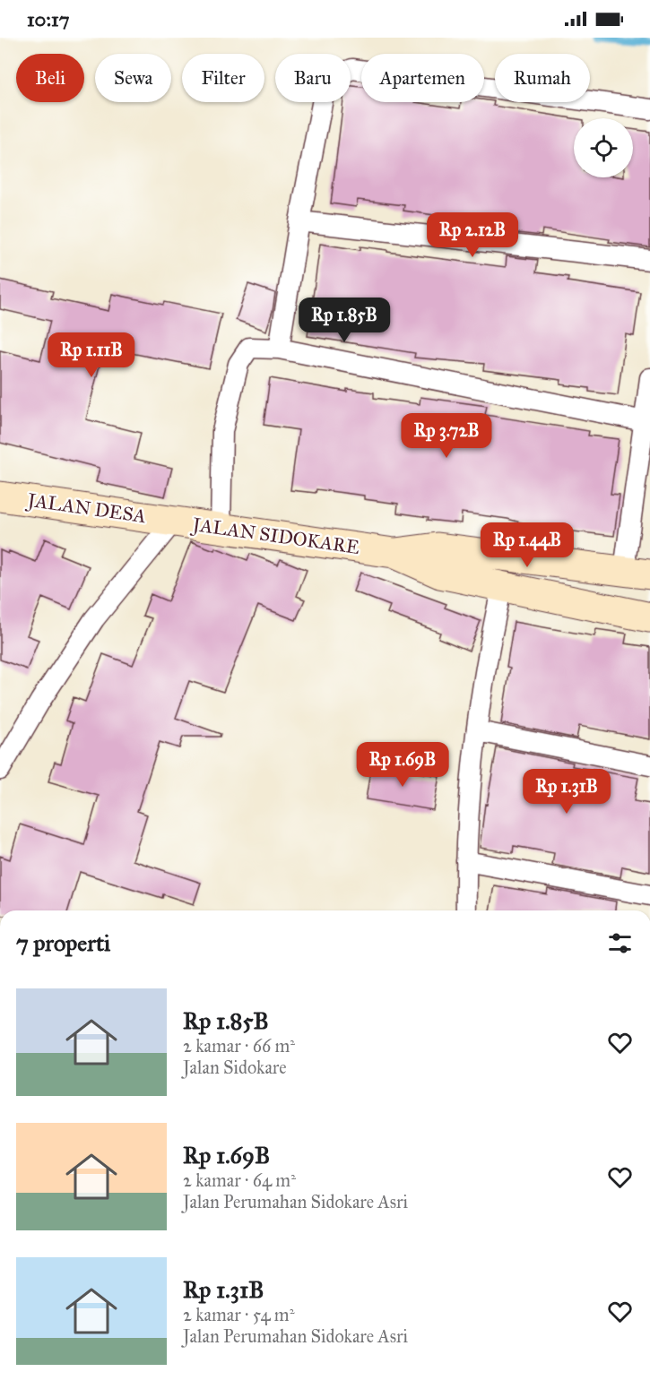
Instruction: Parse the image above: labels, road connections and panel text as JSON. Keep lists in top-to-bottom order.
{
  "streets": {
    "street": ["JALAN DESA", "JALAN SIDOKARE"]
  },
  "crossings": [
    ["JALAN DESA", "JALAN SIDOKARE"]
  ],
  "page": {
    "status": "10:17",
    "chip": [
      "Beli",
      "Sewa",
      "Filter",
      "Baru",
      "Apartemen",
      "Rumah"
    ],
    "price": [
      "Rp 2.12B",
      "Rp 1.85B",
      "Rp 1.11B",
      "Rp 3.72B",
      "Rp 1.44B",
      "Rp 1.69B",
      "Rp 1.31B"
    ],
    "heading": "7 properti",
    "list": [
      {
        "name": "Rp 1.85B",
        "note": "2 kamar · 66 m² · Jalan Sidokare"
      },
      {
        "name": "Rp 1.69B",
        "note": "2 kamar · 64 m² · Jalan Perumahan Sidokare Asri"
      },
      {
        "name": "Rp 1.31B",
        "note": "2 kamar · 54 m² · Jalan Perumahan Sidokare Asri"
      }
    ]
  }
}
